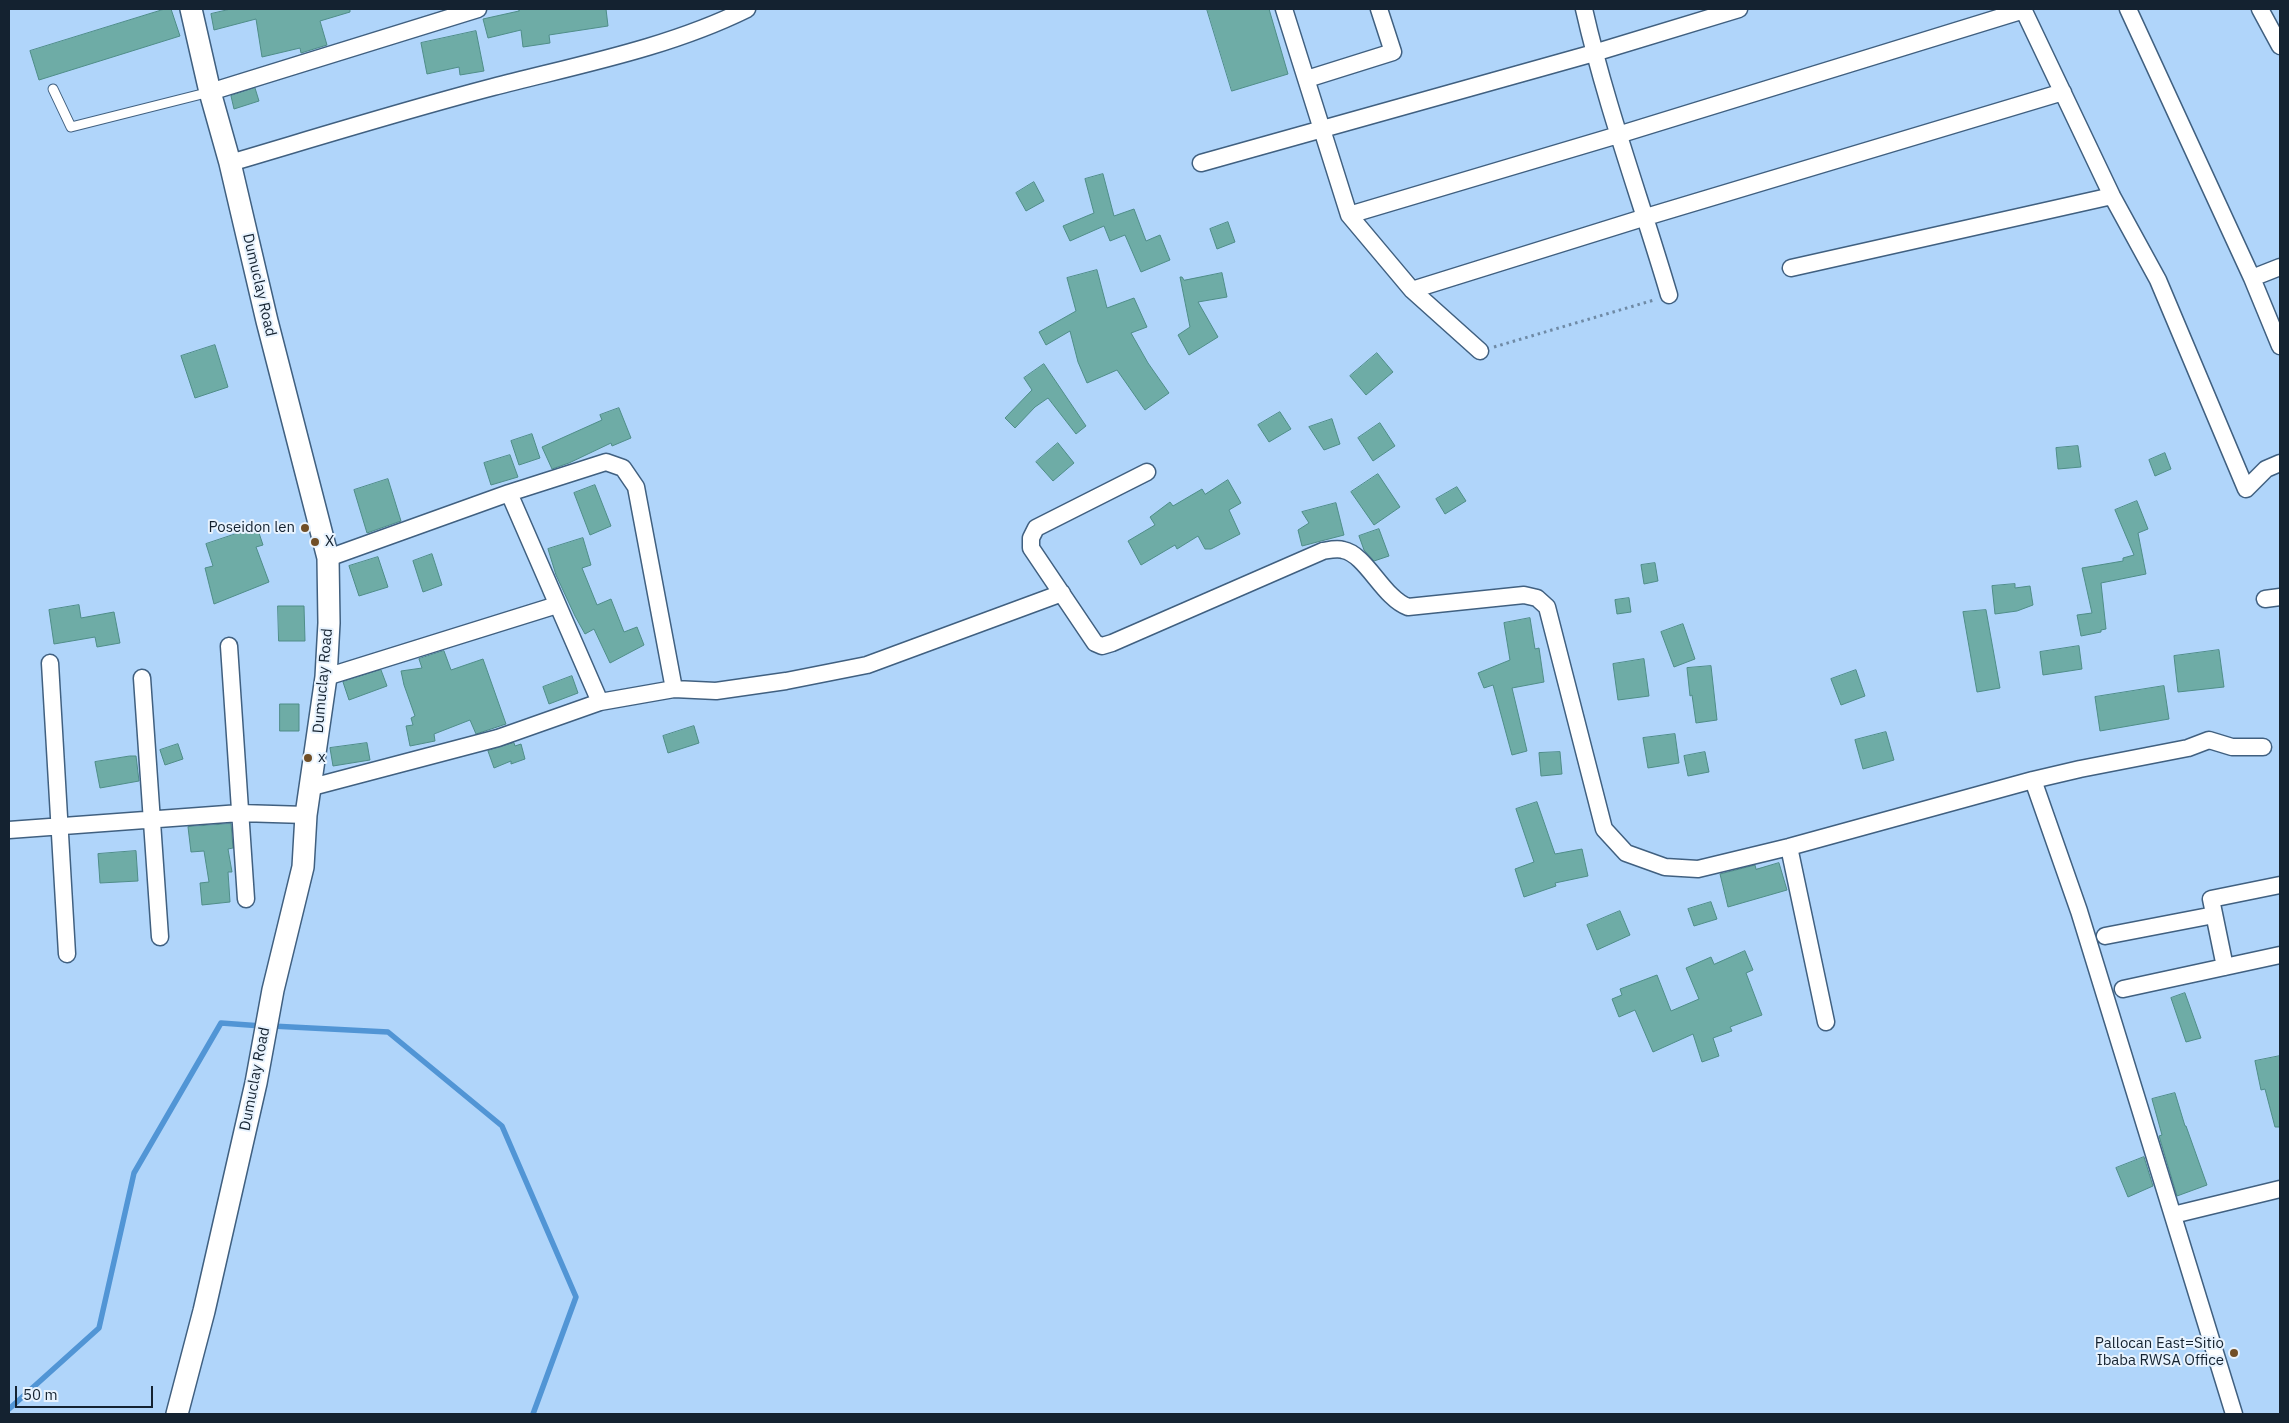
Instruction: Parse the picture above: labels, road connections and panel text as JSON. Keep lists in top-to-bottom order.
{
  "streets": {
    "street": ["Dumuclay Road"]
  },
  "places": [
    "Poseidon len",
    "X",
    "x",
    "Pallocan East=Sitio Ibaba RWSA Office"
  ],
  "scale_bar": "50 m"
}
